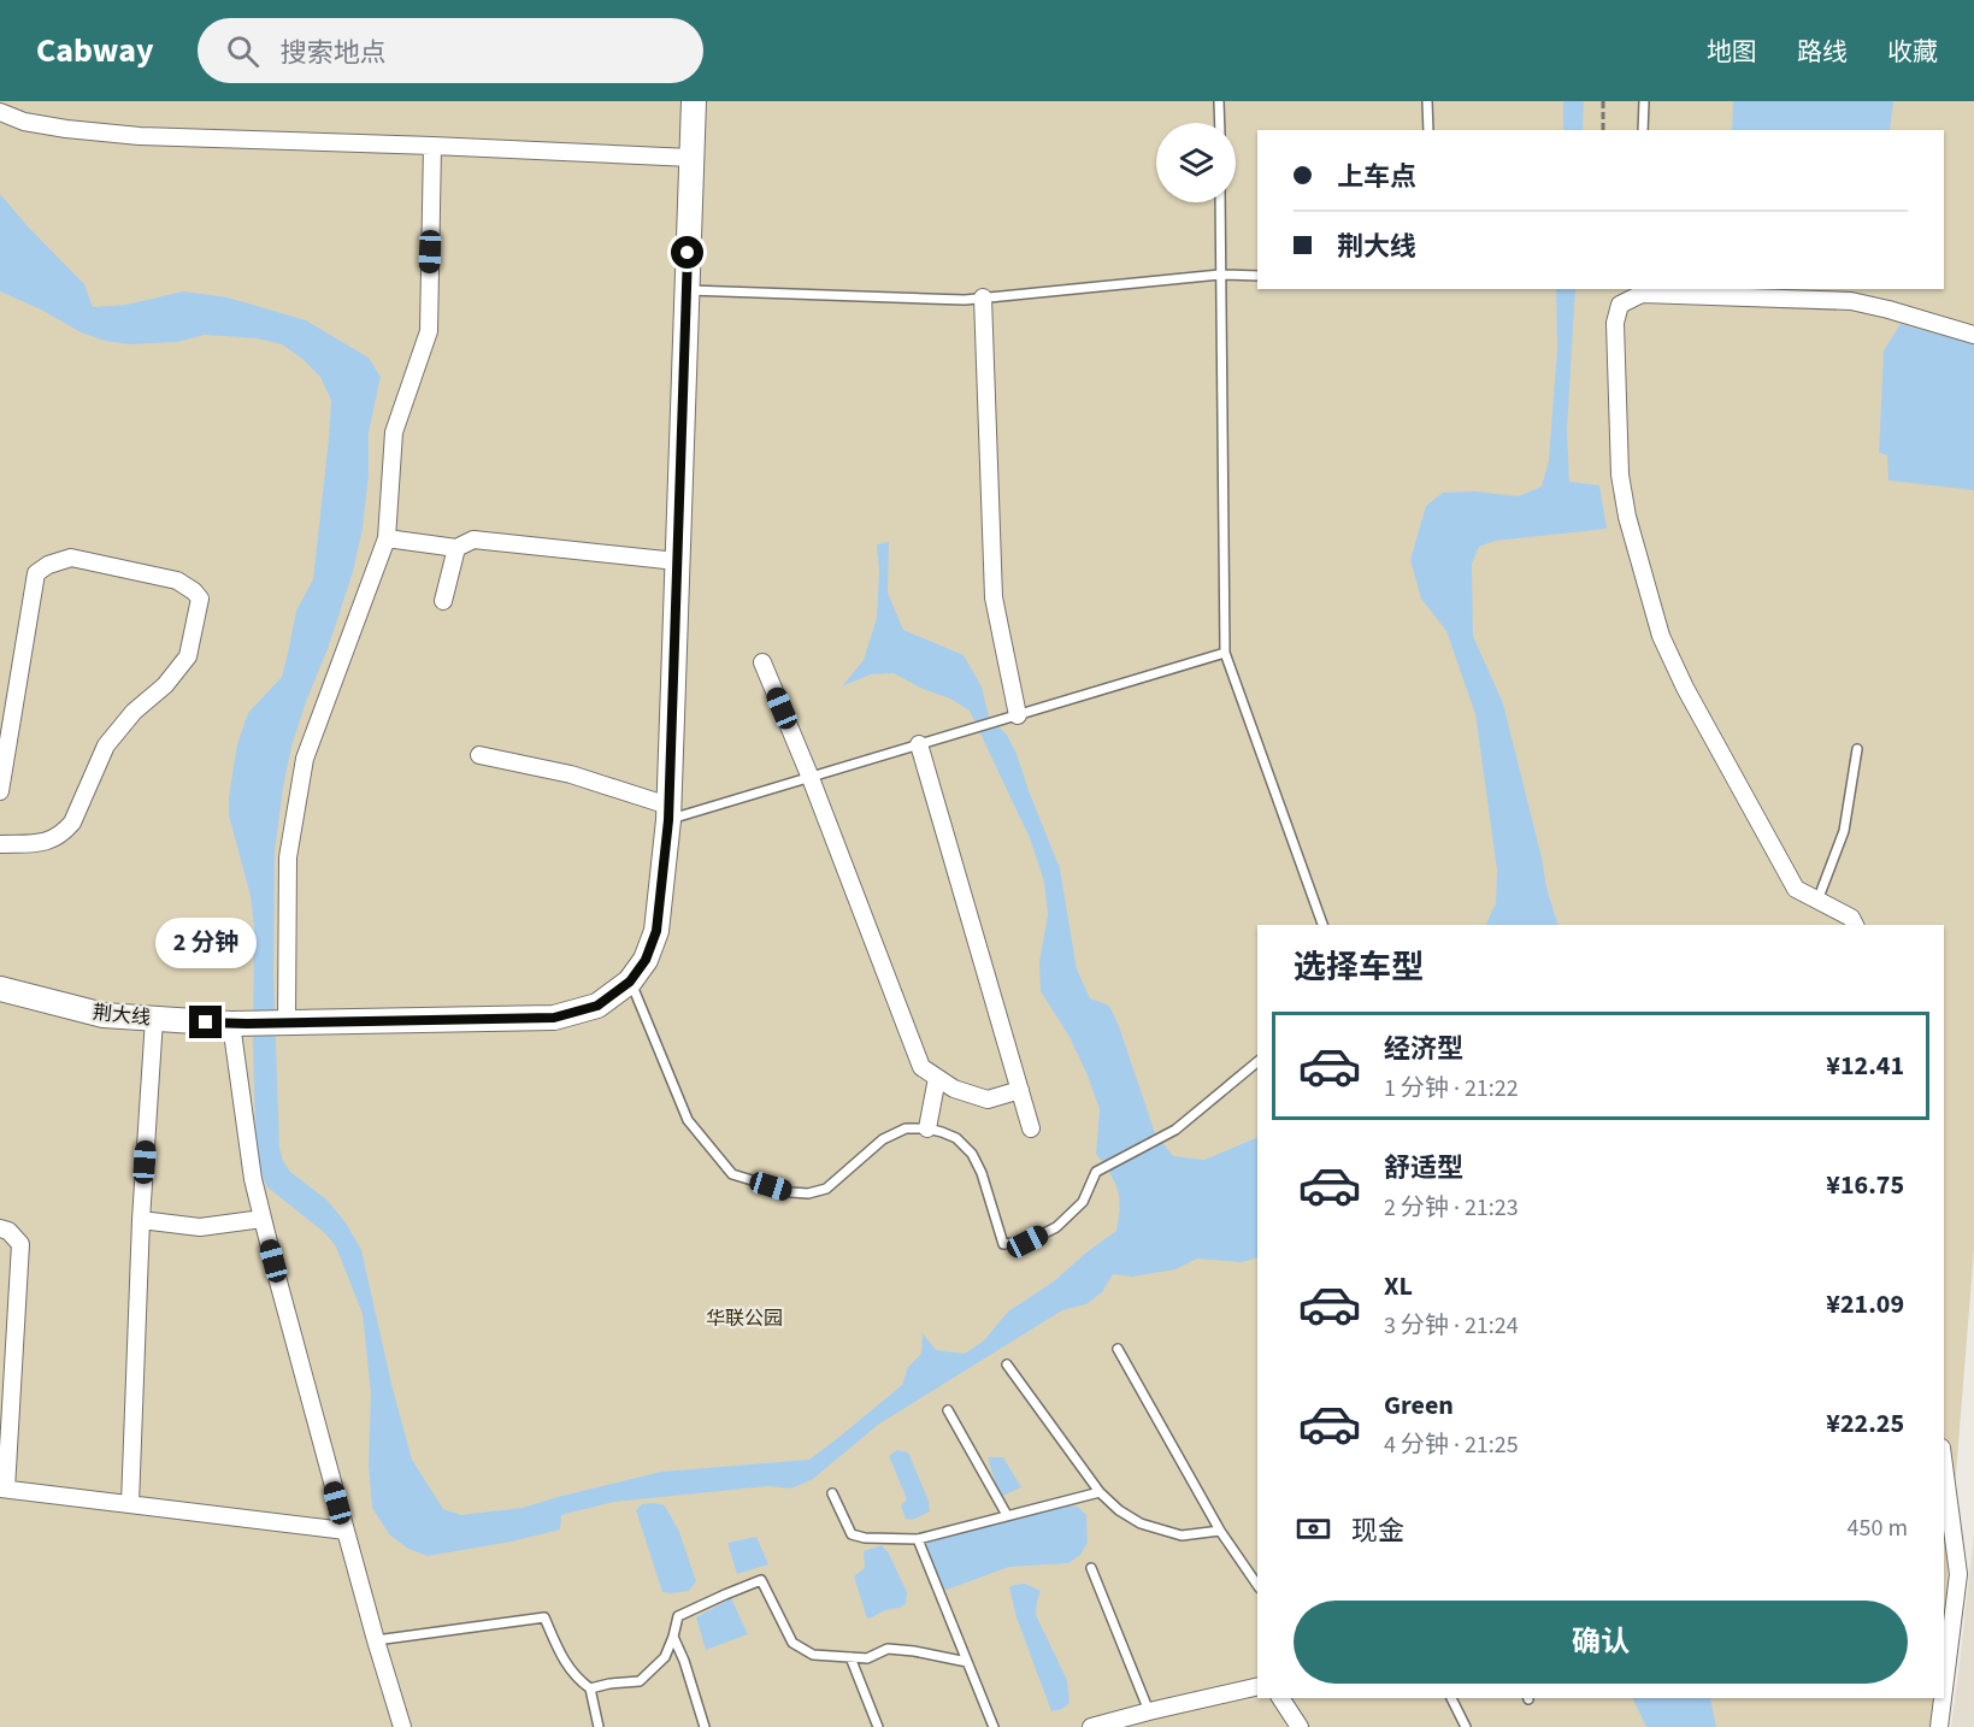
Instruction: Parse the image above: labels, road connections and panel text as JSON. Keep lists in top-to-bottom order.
{
  "streets": {
    "street": ["荆大线"]
  },
  "parks": ["华联公园"],
  "page": {
    "header": "Cabway",
    "search": "搜索地点",
    "nav": ["地图", "路线", "收藏"],
    "banner": ["上车点", "荆大线"],
    "bubble": "2 分钟",
    "heading": "选择车型",
    "list": [
      {
        "name": "经济型",
        "note": "1 分钟 · 21:22",
        "value": "¥12.41"
      },
      {
        "name": "舒适型",
        "note": "2 分钟 · 21:23",
        "value": "¥16.75"
      },
      {
        "name": "XL",
        "note": "3 分钟 · 21:24",
        "value": "¥21.09"
      },
      {
        "name": "Green",
        "note": "4 分钟 · 21:25",
        "value": "¥22.25"
      }
    ],
    "pay": ["现金", "450 m"],
    "buttons": "确认"
  }
}
